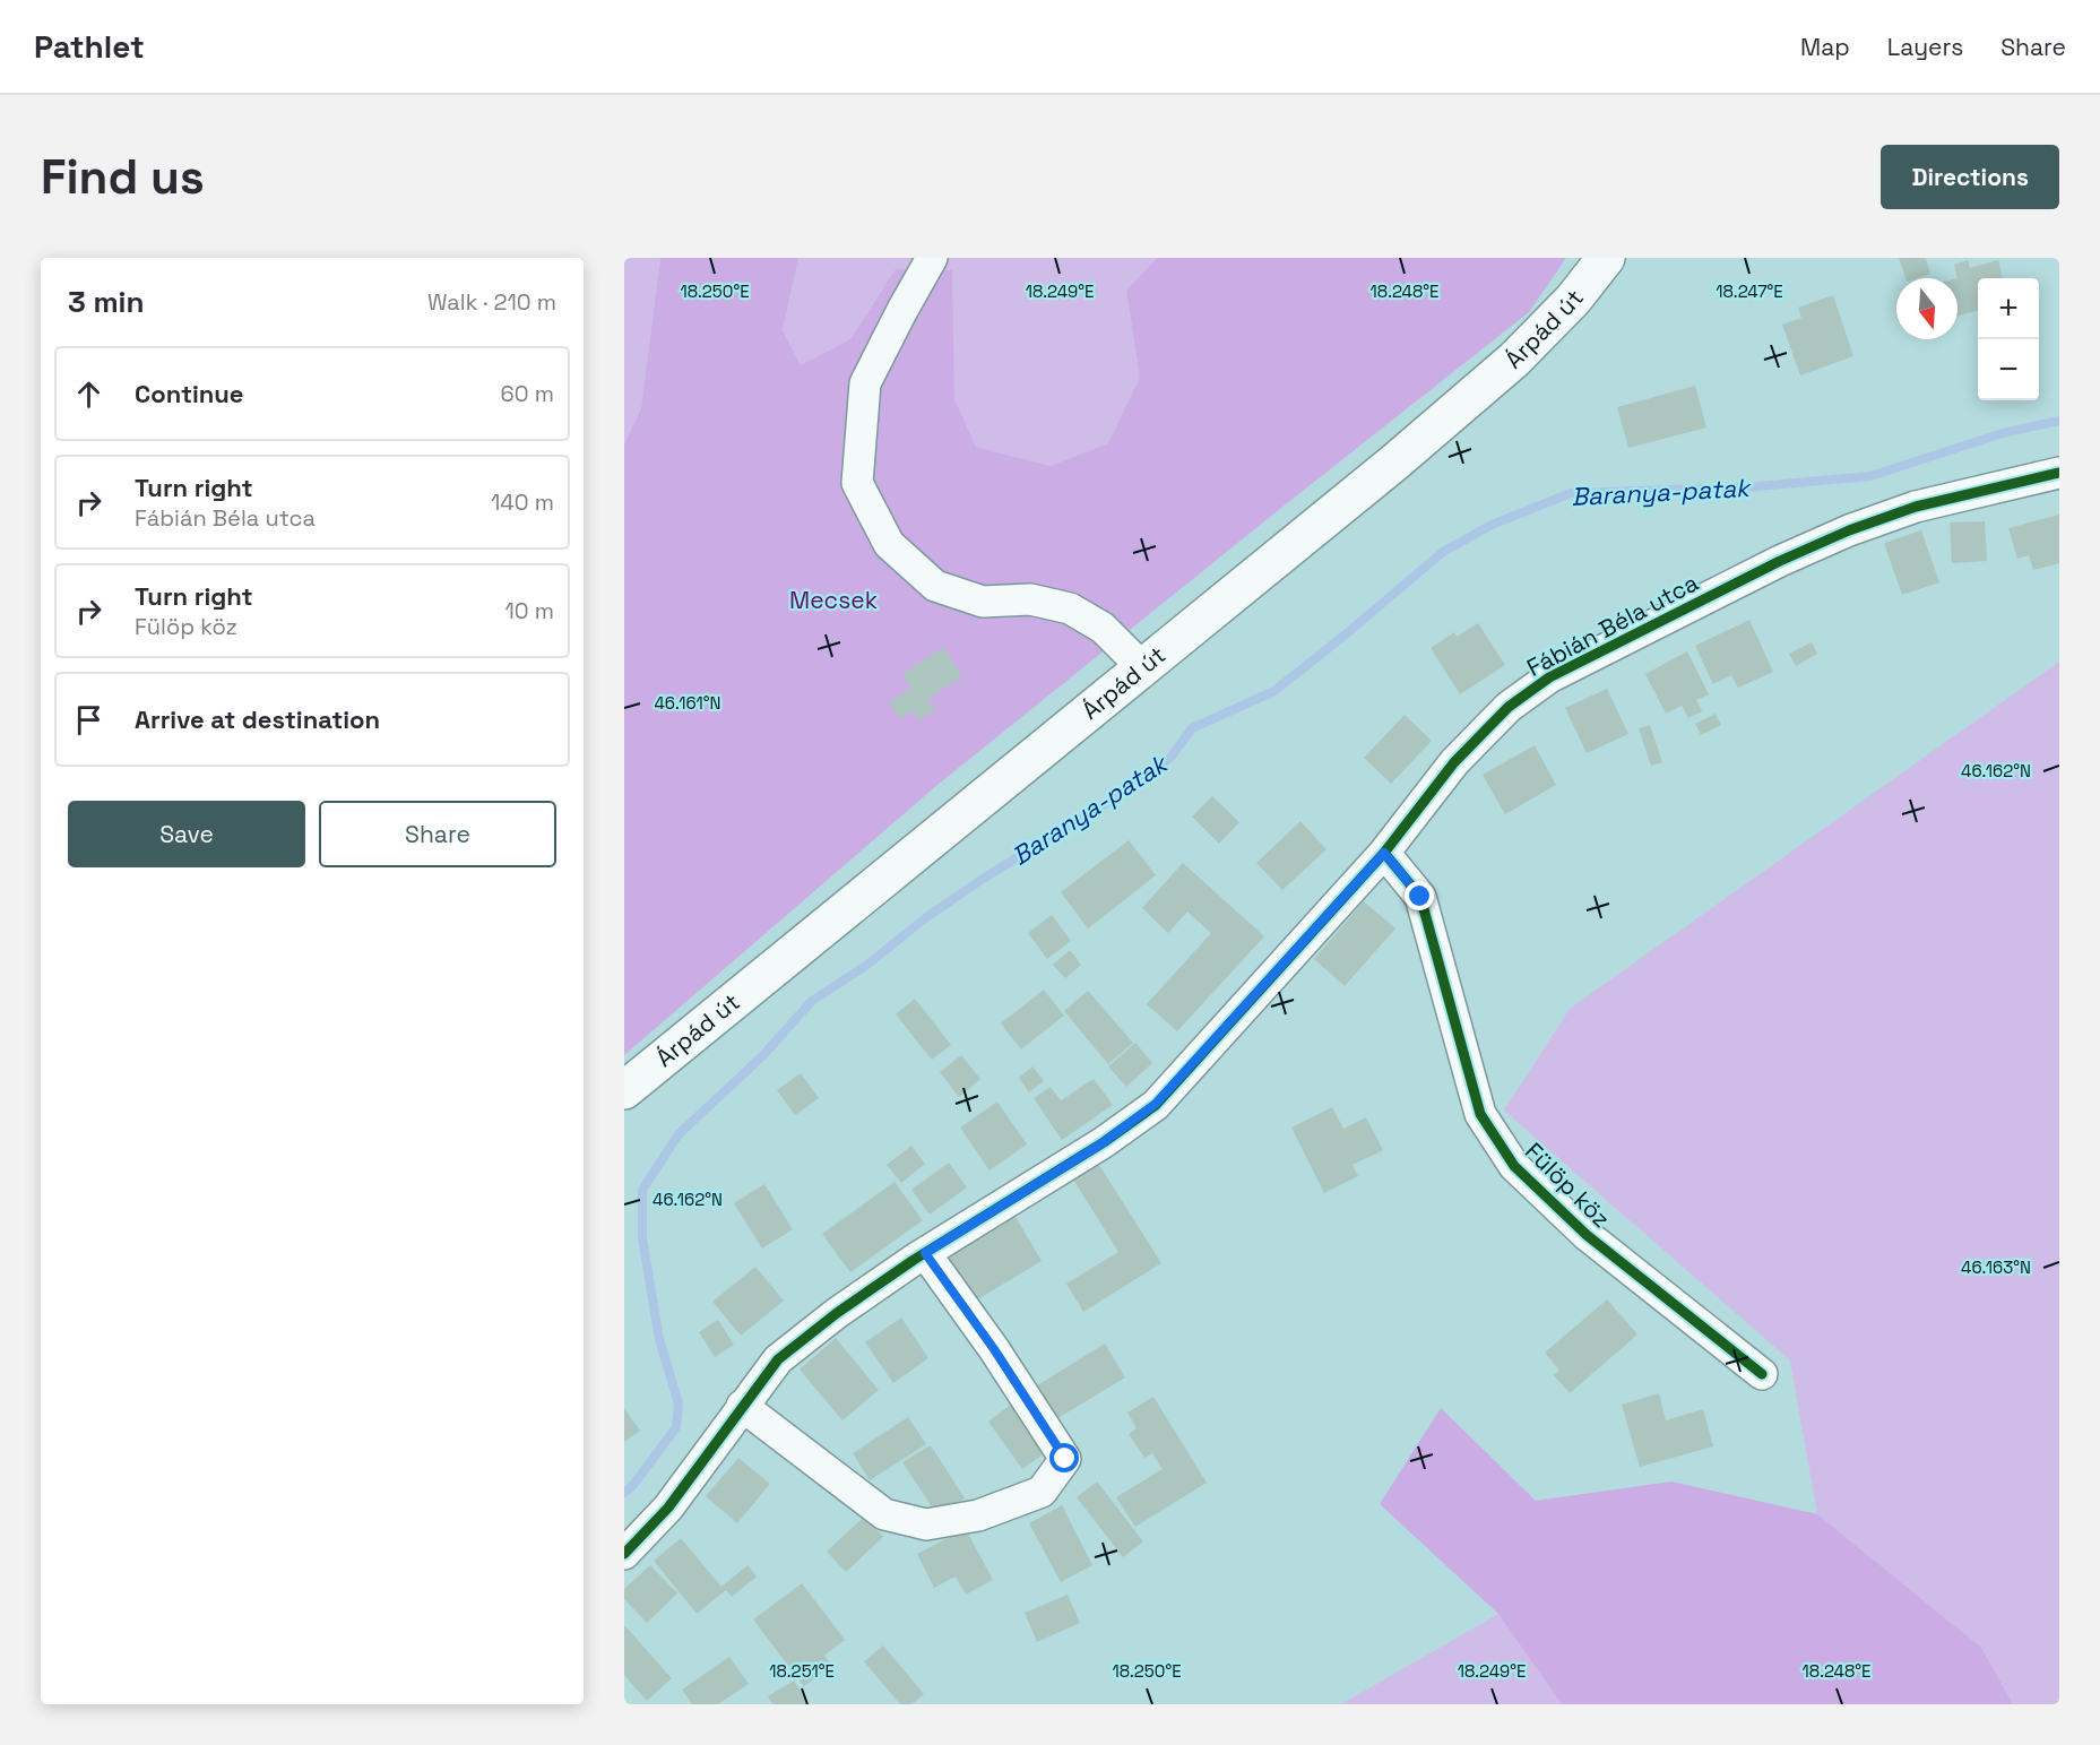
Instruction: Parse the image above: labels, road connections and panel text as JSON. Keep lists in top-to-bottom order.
{
  "streets": {
    "main road": ["Árpád út"],
    "street": ["Fábián Béla utca", "Fülöp köz"]
  },
  "crossings": [
    ["Fábián Béla utca", "Fülöp köz"]
  ],
  "water": ["Baranya-patak"],
  "parks": ["Mecsek"],
  "north": "bottom",
  "page": {
    "header": "Pathlet",
    "nav": ["Map", "Layers", "Share"],
    "buttons": [
      "Directions",
      ["Save", "Share"]
    ],
    "title": "Find us",
    "heading": ["3 min", "Walk · 210 m"],
    "map_buttons": ["+", "−"],
    "list": [
      ["Continue", "60 m"],
      ["Turn right", "Fábián Béla utca", "140 m"],
      ["Turn right", "Fülöp köz", "10 m"],
      "Arrive at destination"
    ]
  },
  "coordinates": [
    "18.250°E",
    "18.249°E",
    "18.248°E",
    "18.247°E",
    "46.161°N",
    "46.162°N",
    "46.163°N",
    "18.251°E"
  ]
}
